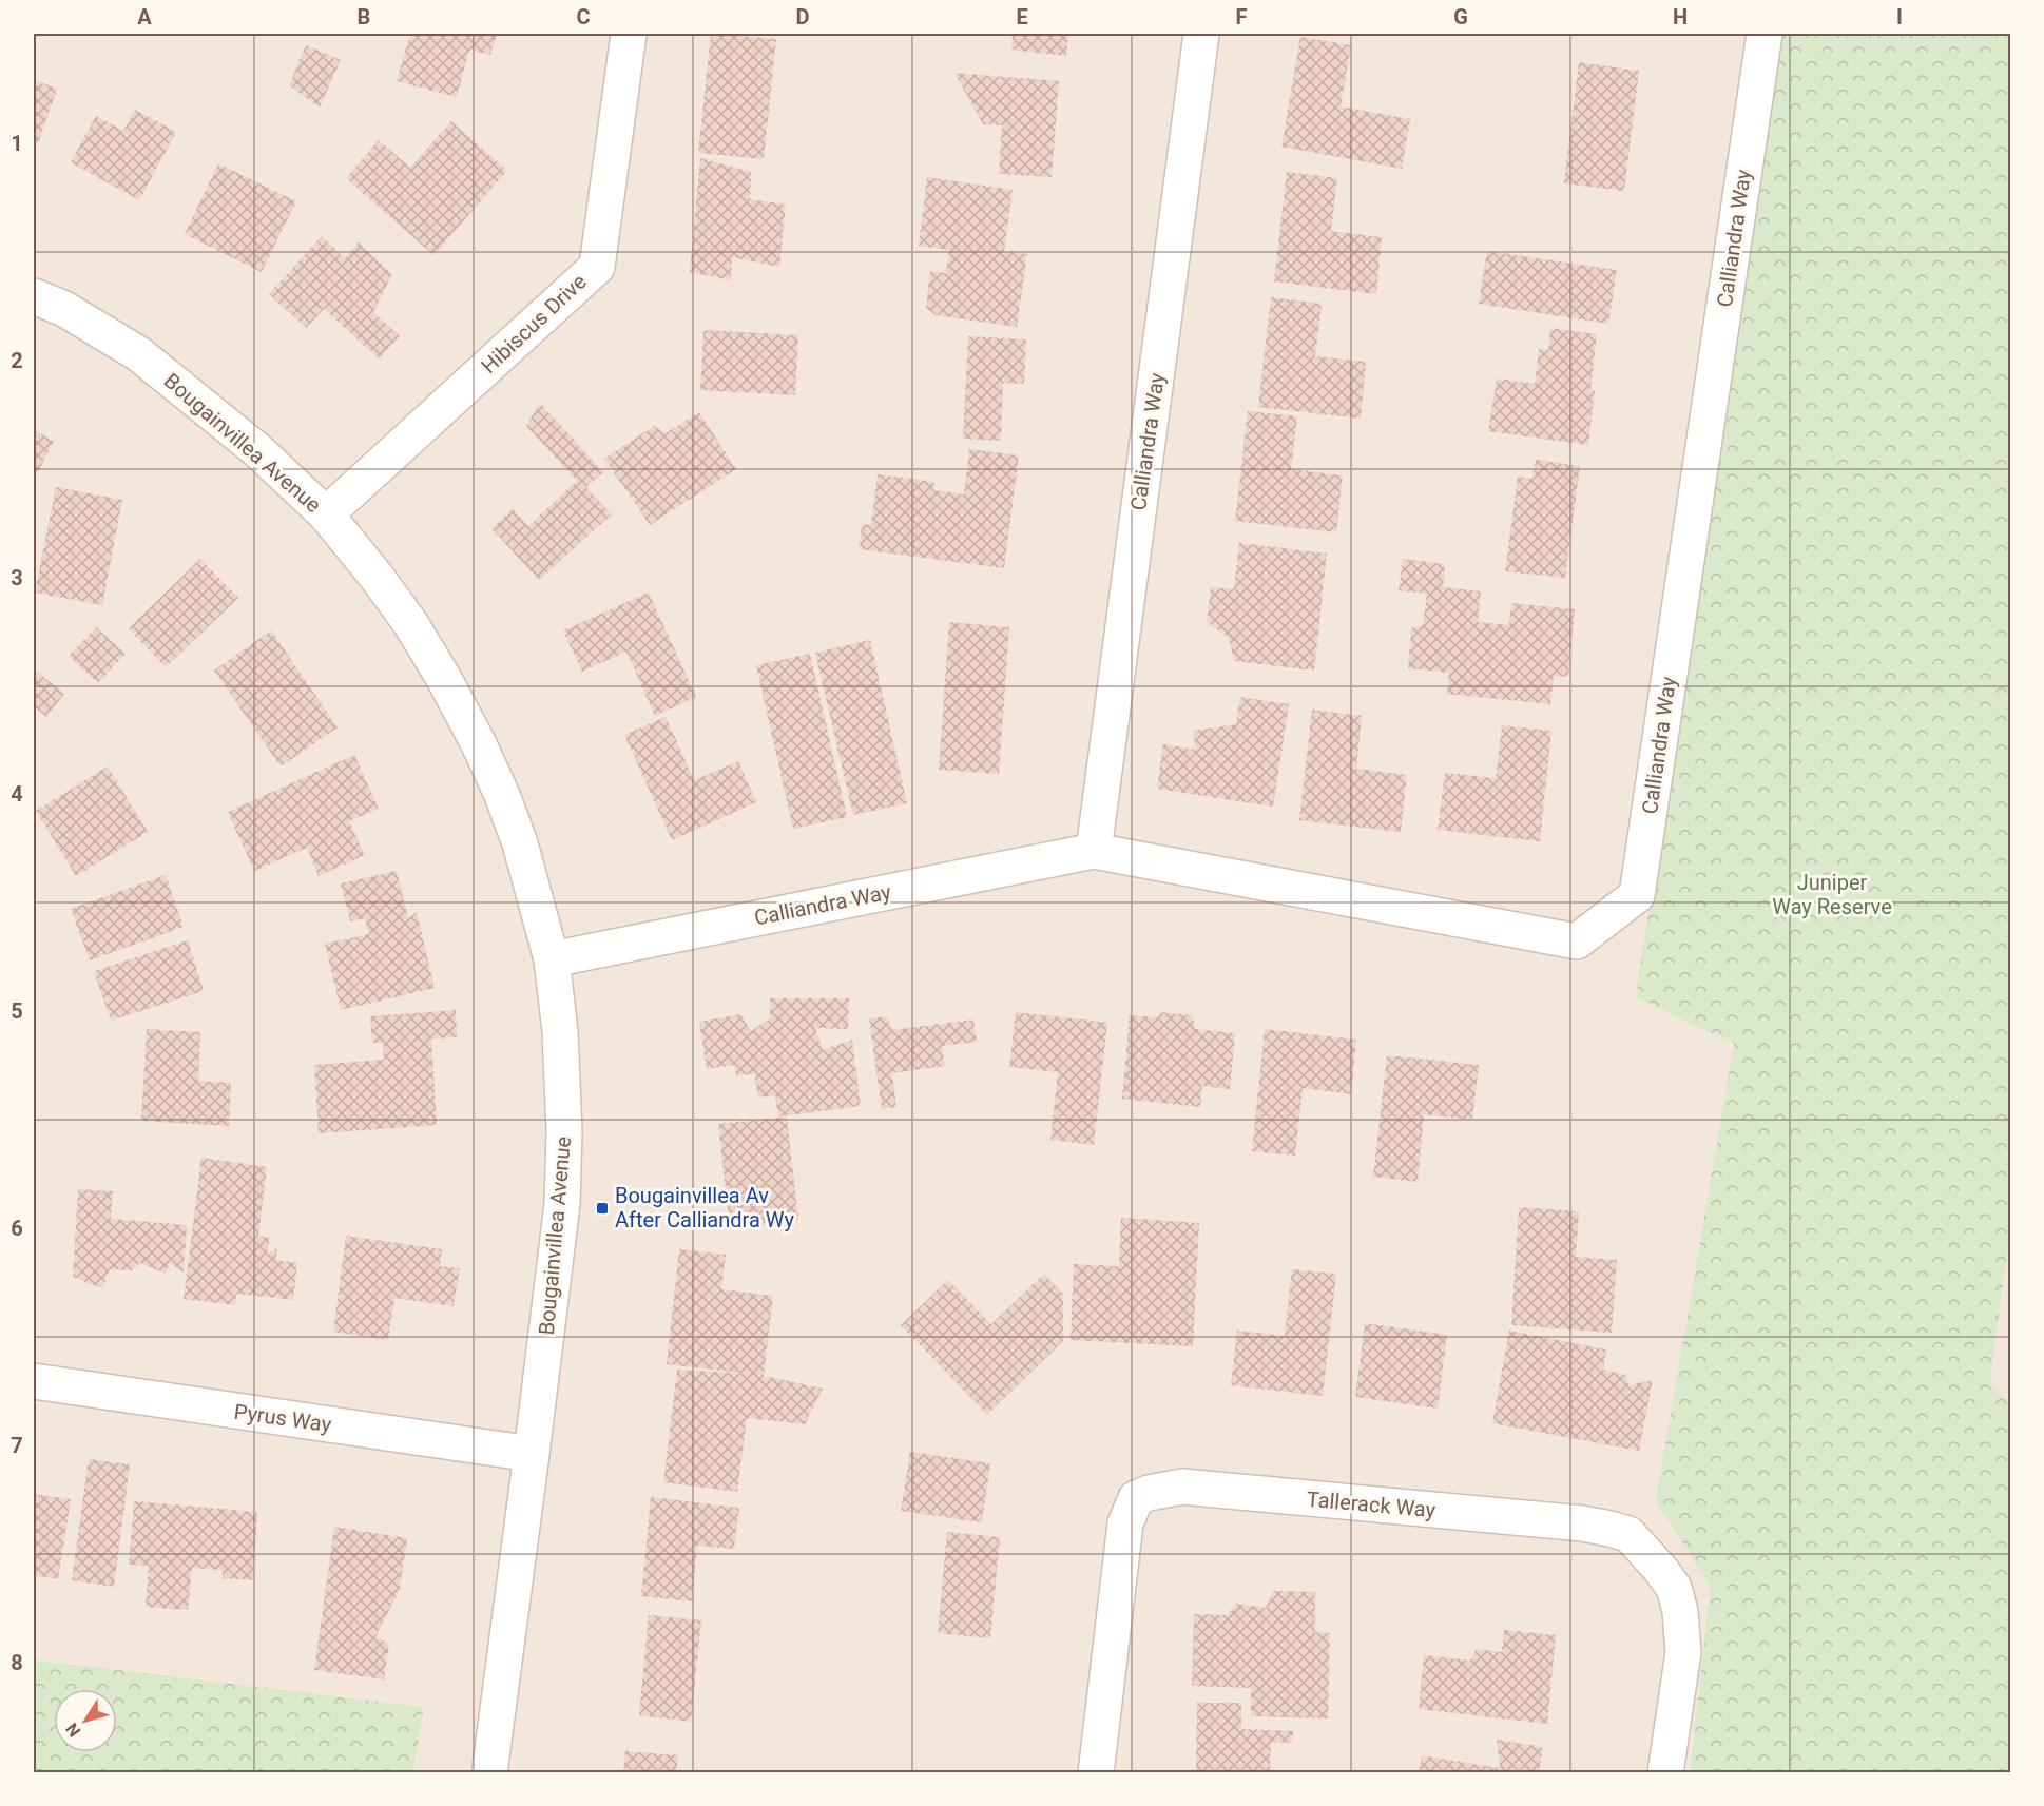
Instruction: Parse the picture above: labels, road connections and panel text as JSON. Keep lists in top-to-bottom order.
{
  "streets": {
    "street": [
      "Calliandra Way",
      "Hibiscus Drive",
      "Bougainvillea Avenue",
      "Pyrus Way",
      "Tallerack Way"
    ]
  },
  "crossings": [
    ["Calliandra Way", "Bougainvillea Avenue"],
    ["Hibiscus Drive", "Bougainvillea Avenue"],
    ["Bougainvillea Avenue", "Pyrus Way"]
  ],
  "parks": ["Juniper Way Reserve"],
  "places": {
    "transit": ["Bougainvillea Av After Calliandra Wy"]
  },
  "north": "bottom left",
  "grid": {
    "columns": [
      "A",
      "B",
      "C",
      "D",
      "E",
      "F",
      "G",
      "H",
      "I"
    ],
    "rows": [
      "1",
      "2",
      "3",
      "4",
      "5",
      "6",
      "7",
      "8"
    ]
  }
}
